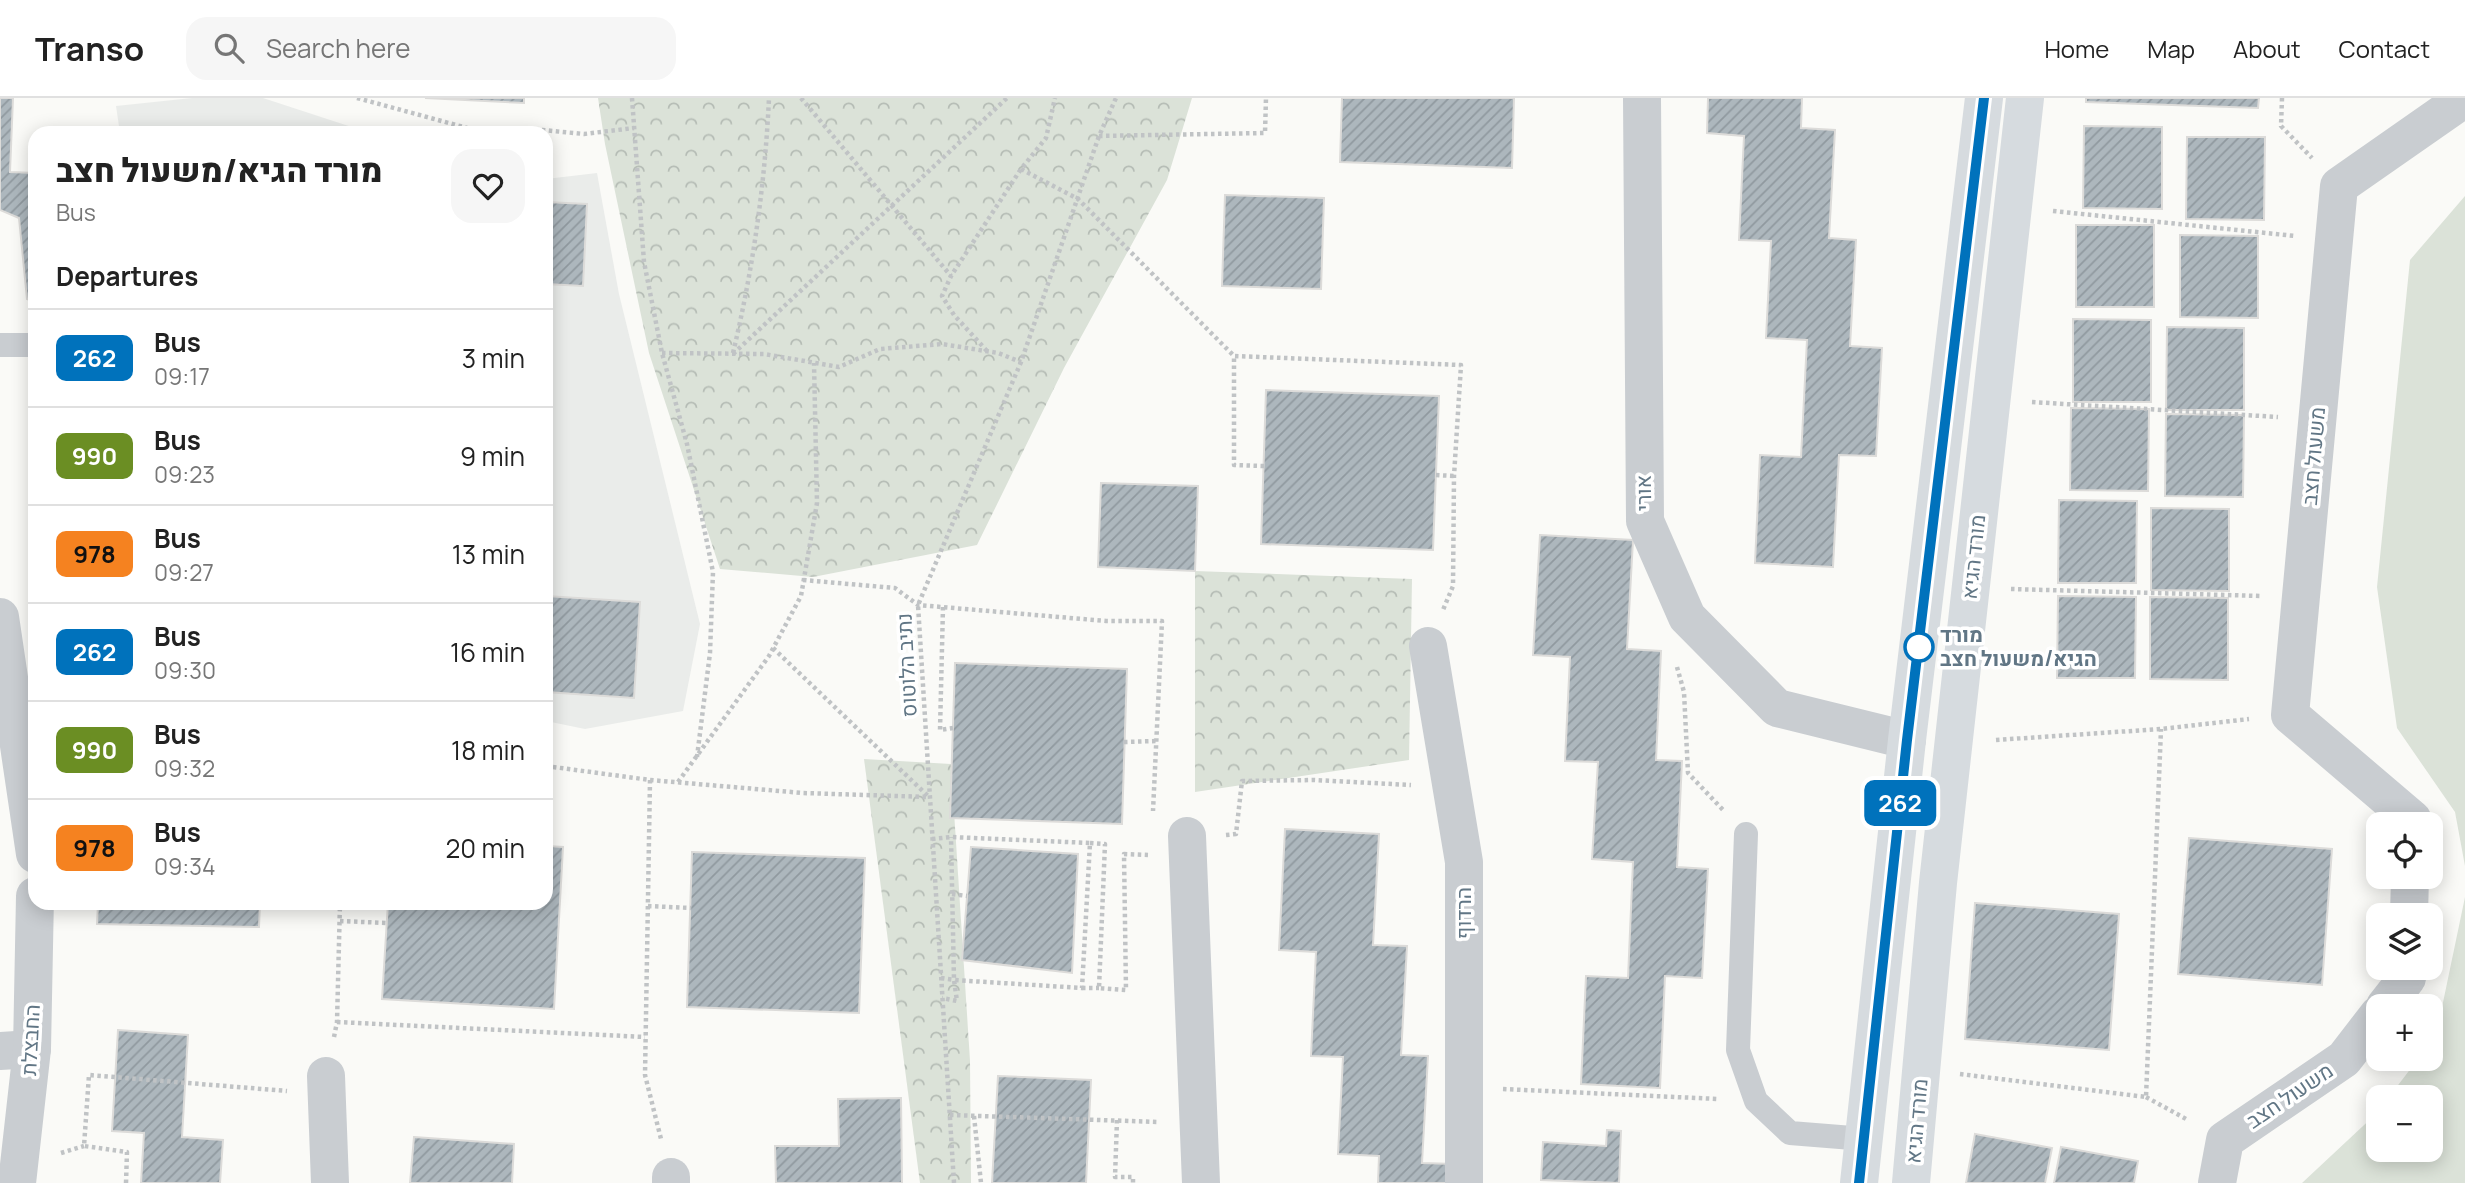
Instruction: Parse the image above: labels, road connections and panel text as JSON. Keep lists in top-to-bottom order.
{
  "streets": {
    "street": [
      "משעול חצב",
      "אורי",
      "מורד הגיא",
      "הרדוף",
      "החבצלת"
    ],
    "path": ["נתיב הלוטוס"]
  },
  "crossings": [
    ["אורי", "מורד הגיא"]
  ],
  "places": ["מורד הגיא/משעול חצב"],
  "lines": ["bus line 262"],
  "page": {
    "header": "Transo",
    "search": "Search here",
    "nav": [
      "Home",
      "Map",
      "About",
      "Contact"
    ],
    "on_map": "262",
    "heading": [
      ["מורד הגיא/משעול חצב", "Bus"],
      "Departures"
    ],
    "list": [
      {
        "mark": "262",
        "name": "Bus",
        "note": "09:17",
        "value": "3 min"
      },
      {
        "mark": "990",
        "name": "Bus",
        "note": "09:23",
        "value": "9 min"
      },
      {
        "mark": "978",
        "name": "Bus",
        "note": "09:27",
        "value": "13 min"
      },
      {
        "mark": "262",
        "name": "Bus",
        "note": "09:30",
        "value": "16 min"
      },
      {
        "mark": "990",
        "name": "Bus",
        "note": "09:32",
        "value": "18 min"
      },
      {
        "mark": "978",
        "name": "Bus",
        "note": "09:34",
        "value": "20 min"
      }
    ],
    "map_buttons": ["+", "−"]
  }
}
